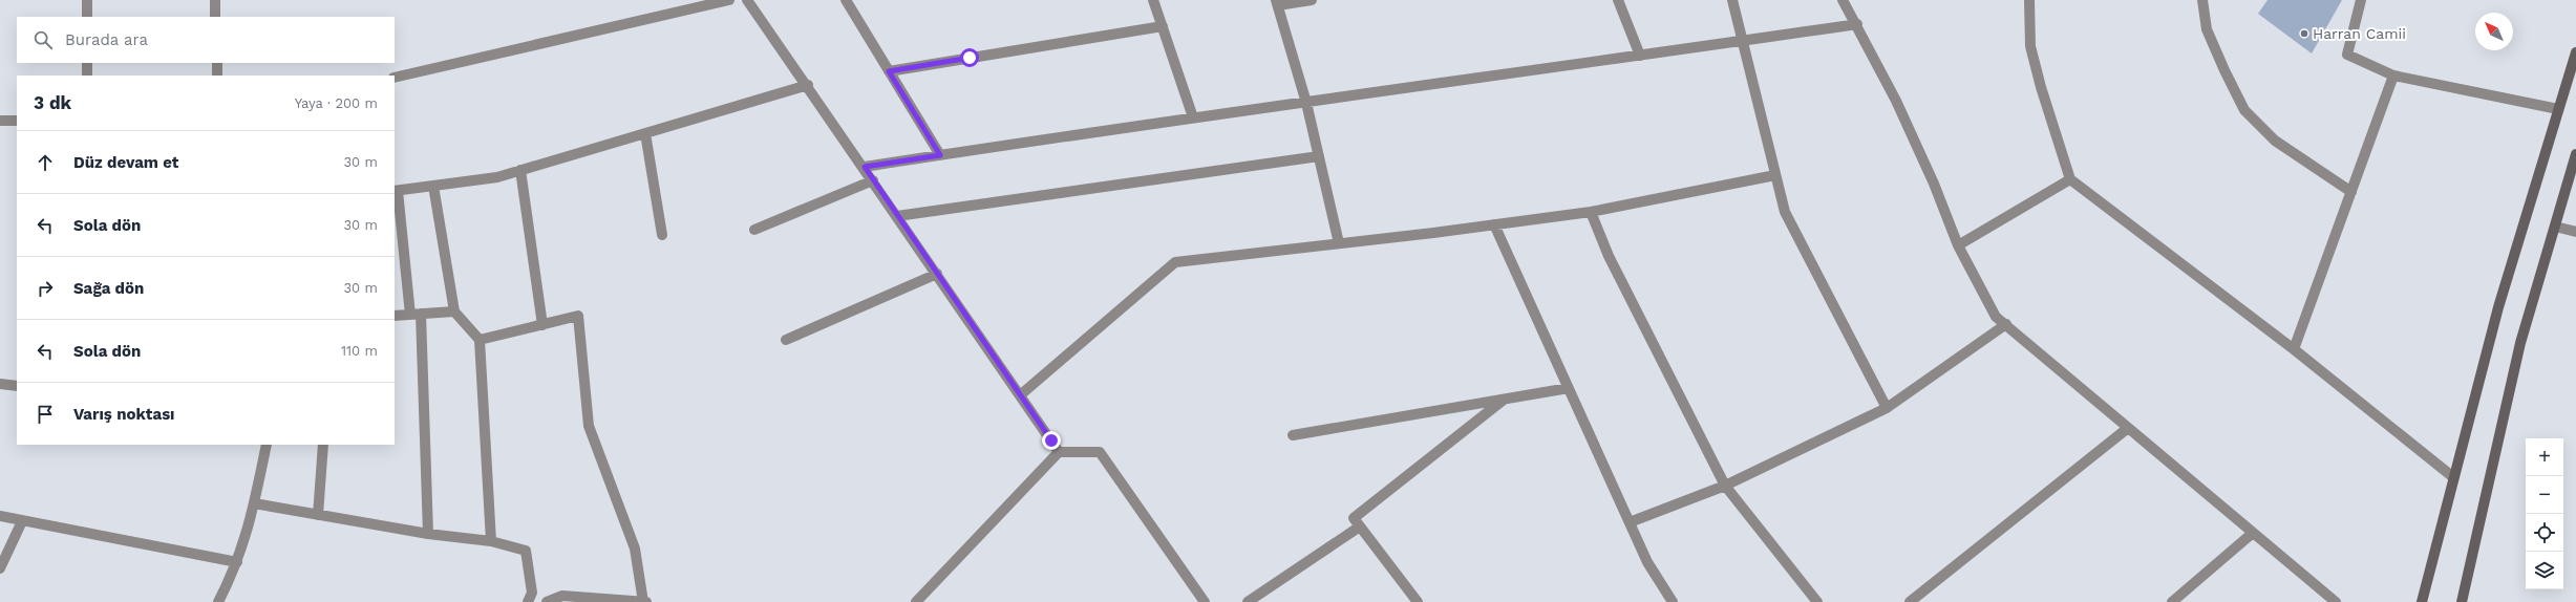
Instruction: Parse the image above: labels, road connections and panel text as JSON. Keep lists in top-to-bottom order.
{
  "places": ["Harran Camii"],
  "north": "top left",
  "page": {
    "search": "Burada ara",
    "heading": ["3 dk", "Yaya · 200 m"],
    "list": [
      ["Düz devam et", "30 m"],
      ["Sola dön", "30 m"],
      ["Sağa dön", "30 m"],
      ["Sola dön", "110 m"],
      "Varış noktası"
    ],
    "map_buttons": ["+", "−"]
  }
}
